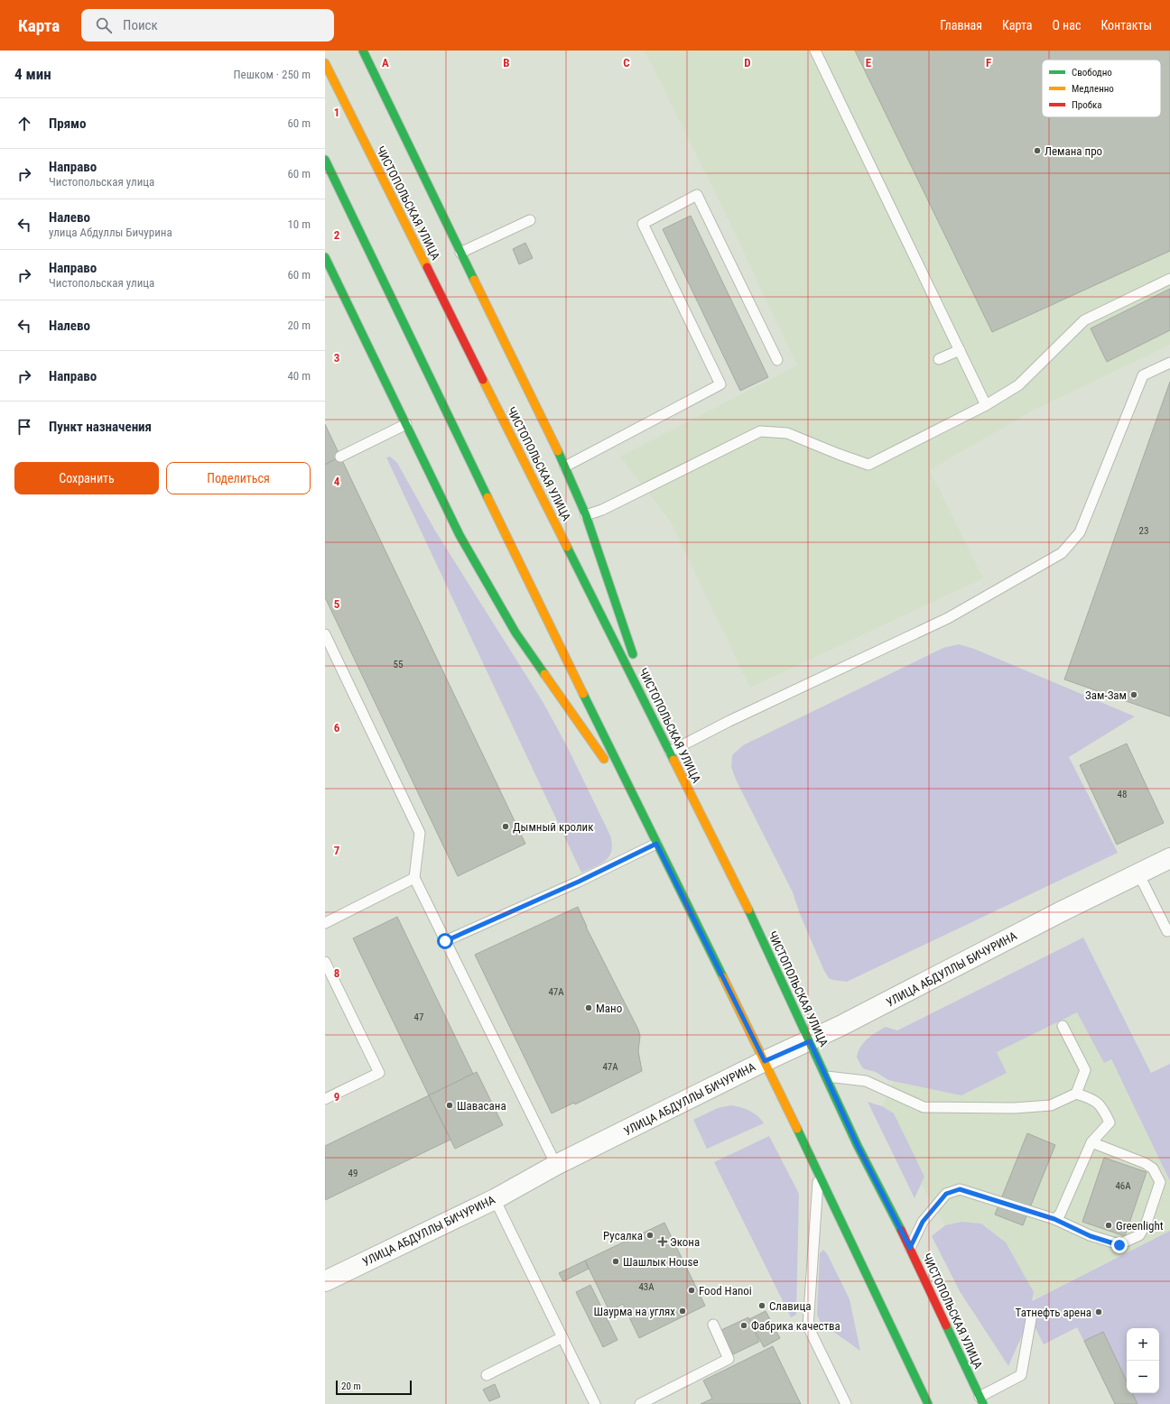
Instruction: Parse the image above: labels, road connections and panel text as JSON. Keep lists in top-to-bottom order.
{
  "streets": {
    "main road": ["ЧИСТОПОЛЬСКАЯ УЛИЦА"],
    "street": ["УЛИЦА АБДУЛЛЫ БИЧУРИНА"]
  },
  "crossings": [
    ["ЧИСТОПОЛЬСКАЯ УЛИЦА", "УЛИЦА АБДУЛЛЫ БИЧУРИНА"]
  ],
  "places": {
    "other": [
      "Лемана про",
      "Зам-Зам",
      "Дымный кролик",
      "Мано",
      "Шавасана",
      "Greenlight",
      "Русалка",
      "Шашлык House",
      "Food Hanoi",
      "Славица",
      "Шаурма на углях",
      "Татнефть арена",
      "Фабрика качества"
    ],
    "health": ["Экона"]
  },
  "house_numbers": [
    "23",
    "55",
    "48",
    "47А",
    "47",
    "47А",
    "49",
    "46А",
    "43А"
  ],
  "legend": ["Свободно", "Медленно", "Пробка"],
  "scale_bar": "20 m",
  "page": {
    "header": "Карта",
    "search": "Поиск",
    "nav": [
      "Главная",
      "Карта",
      "О нас",
      "Контакты"
    ],
    "heading": ["4 мин", "Пешком · 250 m"],
    "list": [
      ["Прямо", "60 m"],
      ["Направо", "Чистопольская улица", "60 m"],
      ["Налево", "улица Абдуллы Бичурина", "10 m"],
      ["Направо", "Чистопольская улица", "60 m"],
      ["Налево", "20 m"],
      ["Направо", "40 m"],
      "Пункт назначения"
    ],
    "buttons": ["Сохранить", "Поделиться"],
    "map_buttons": ["+", "−"],
    "scale": "20 m"
  },
  "grid": {
    "columns": [
      "A",
      "B",
      "C",
      "D",
      "E",
      "F"
    ],
    "rows": [
      "1",
      "2",
      "3",
      "4",
      "5",
      "6",
      "7",
      "8",
      "9"
    ]
  }
}
